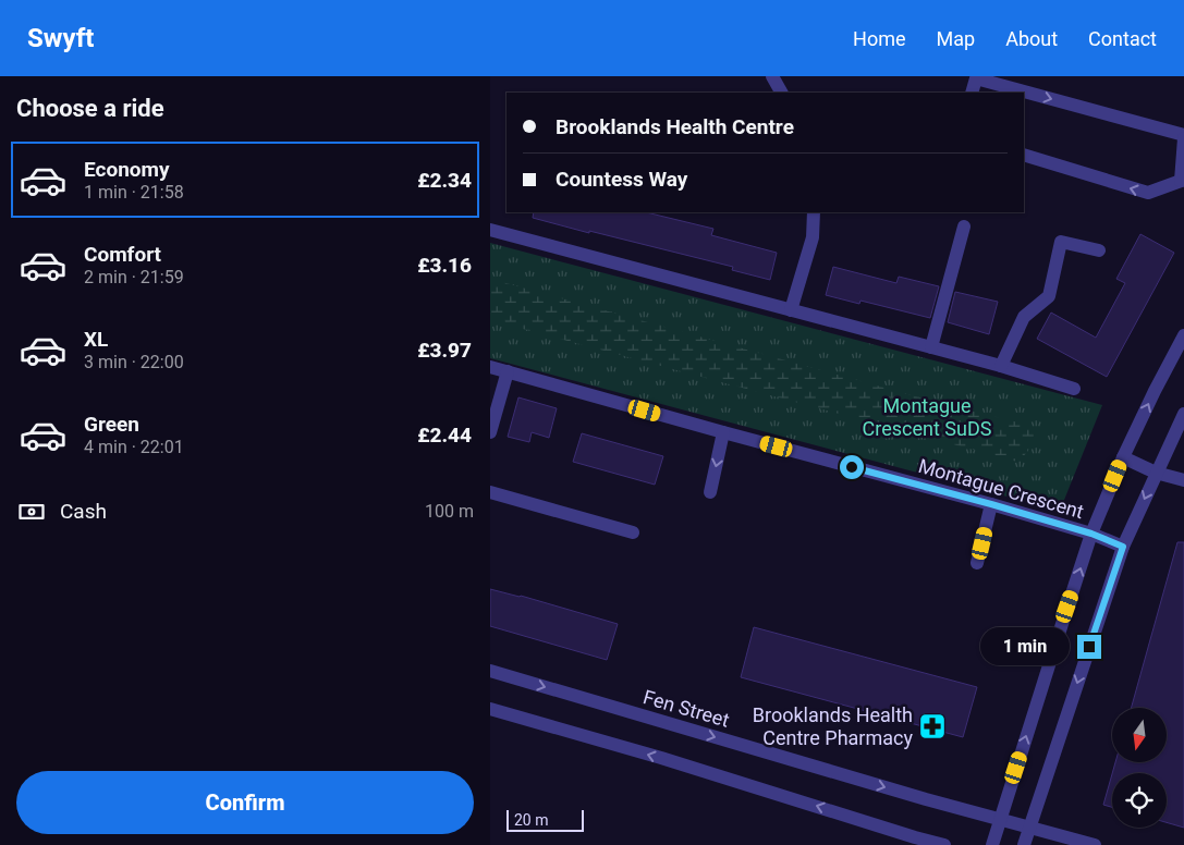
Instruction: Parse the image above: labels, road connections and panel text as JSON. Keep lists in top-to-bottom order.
{
  "streets": {
    "street": ["Montague Crescent", "Fen Street"]
  },
  "parks": ["Montague Crescent SuDS"],
  "places": {
    "pharmacy": ["Brooklands Health Centre Pharmacy"]
  },
  "scale_bar": "20 m",
  "north": "bottom",
  "page": {
    "header": "Swyft",
    "nav": [
      "Home",
      "Map",
      "About",
      "Contact"
    ],
    "heading": "Choose a ride",
    "banner": ["Brooklands Health Centre", "Countess Way"],
    "list": [
      {
        "name": "Economy",
        "note": "1 min · 21:58",
        "value": "£2.34"
      },
      {
        "name": "Comfort",
        "note": "2 min · 21:59",
        "value": "£3.16"
      },
      {
        "name": "XL",
        "note": "3 min · 22:00",
        "value": "£3.97"
      },
      {
        "name": "Green",
        "note": "4 min · 22:01",
        "value": "£2.44"
      }
    ],
    "pay": ["Cash", "100 m"],
    "bubble": "1 min",
    "buttons": "Confirm",
    "scale": "20 m"
  }
}
